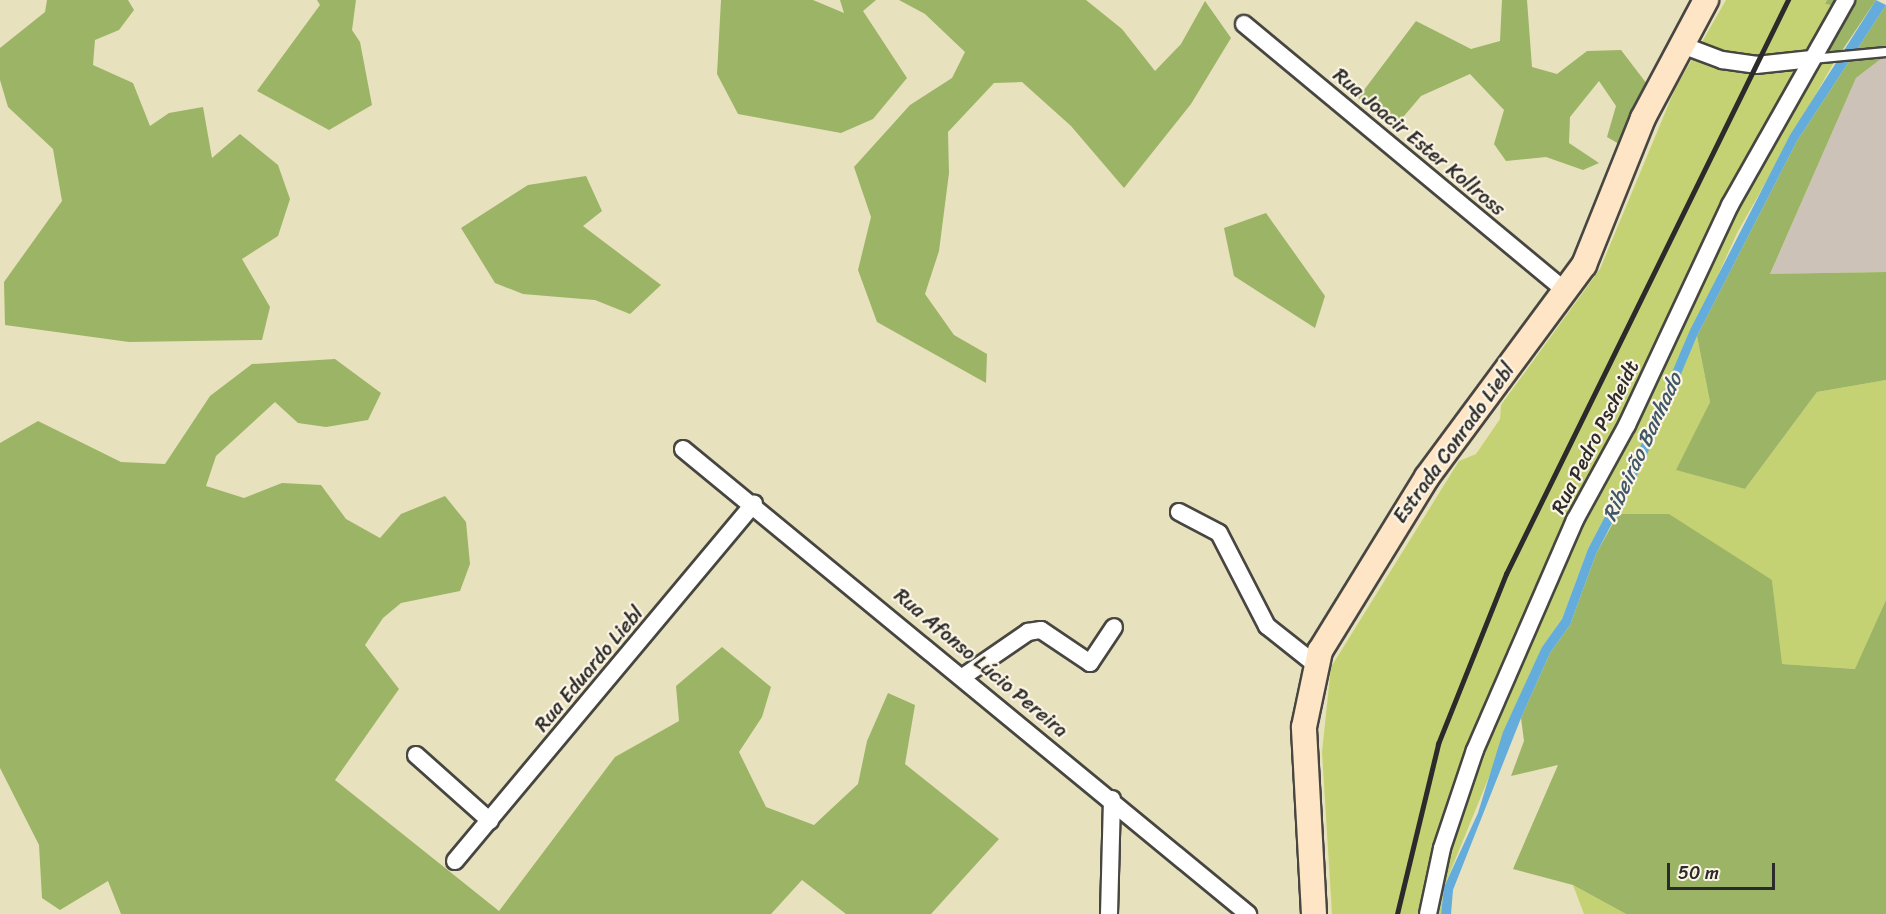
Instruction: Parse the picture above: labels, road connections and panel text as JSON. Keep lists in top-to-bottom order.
{
  "streets": {
    "main road": ["Estrada Conrado Liebl"],
    "street": [
      "Rua Joacir Ester Kollross",
      "Rua Pedro Pscheidt",
      "Rua Afonso Lúcio Pereira",
      "Rua Eduardo Liebl"
    ]
  },
  "crossings": [
    ["Rua Joacir Ester Kollross", "Estrada Conrado Liebl"],
    ["Rua Afonso Lúcio Pereira", "Rua Eduardo Liebl"]
  ],
  "water": ["Ribeirão Banhado"],
  "scale_bar": "50 m"
}
